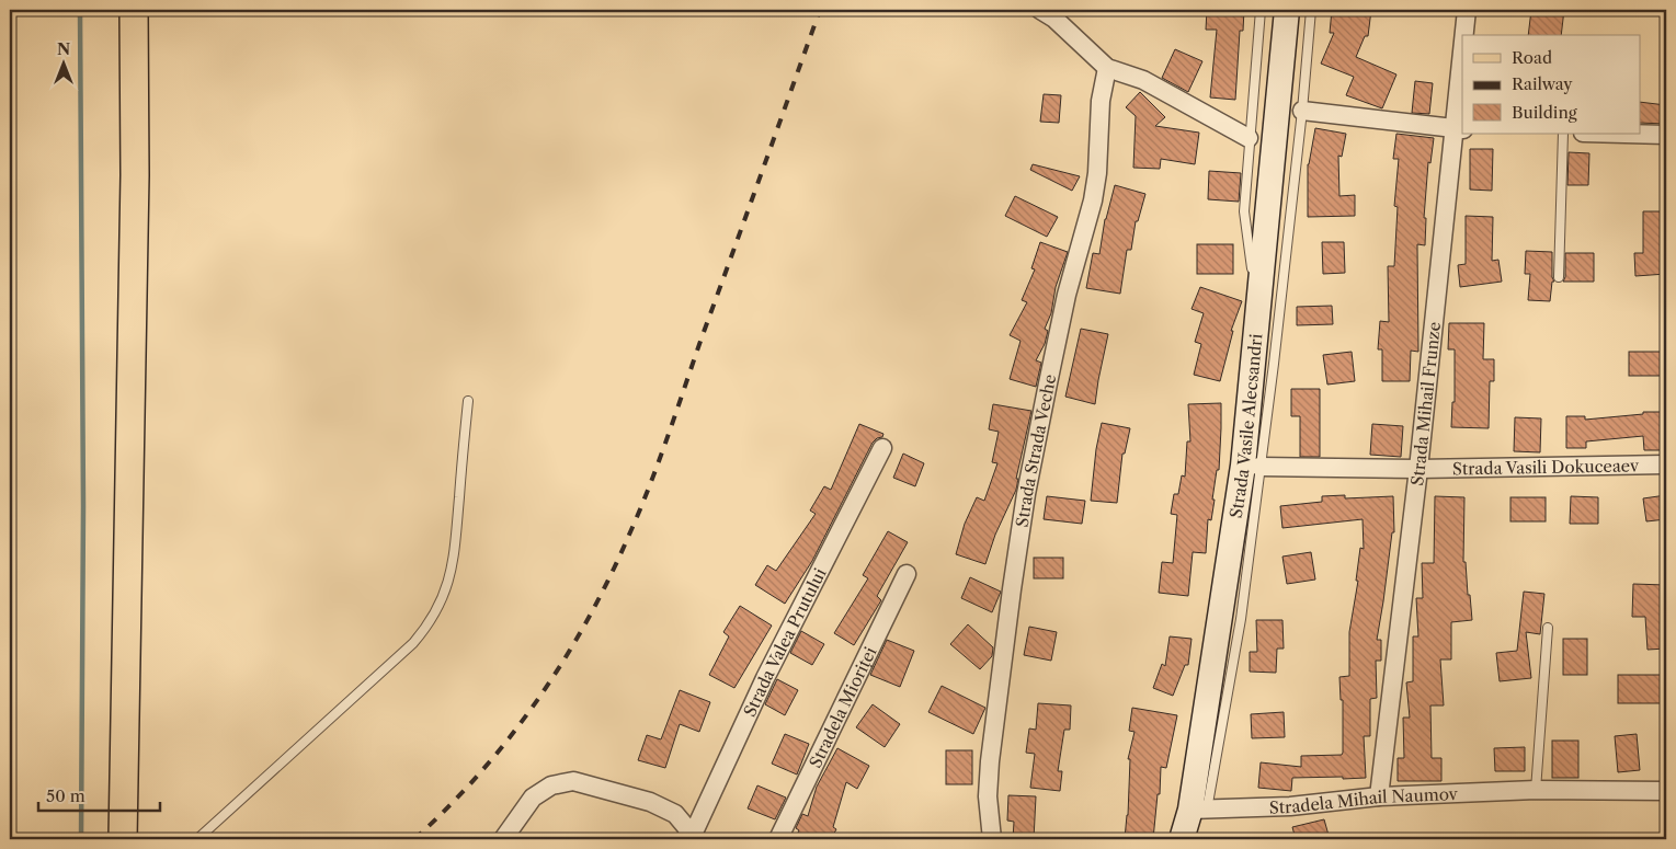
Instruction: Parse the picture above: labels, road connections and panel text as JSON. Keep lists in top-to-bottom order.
{
  "streets": {
    "main road": ["Strada Vasile Alecsandri"],
    "street": [
      "Strada Mihail Frunze",
      "Strada Strada Veche",
      "Strada Vasili Dokuceaev",
      "Strada Valea Prutului",
      "Stradela Mioriței",
      "Stradela Mihail Naumov"
    ]
  },
  "crossings": [
    ["Strada Mihail Frunze", "Strada Vasili Dokuceaev"],
    ["Strada Mihail Frunze", "Stradela Mihail Naumov"],
    ["Strada Vasile Alecsandri", "Stradela Mihail Naumov"]
  ],
  "legend": ["Road", "Railway", "Building"],
  "scale_bar": "50 m",
  "north": "top"
}
